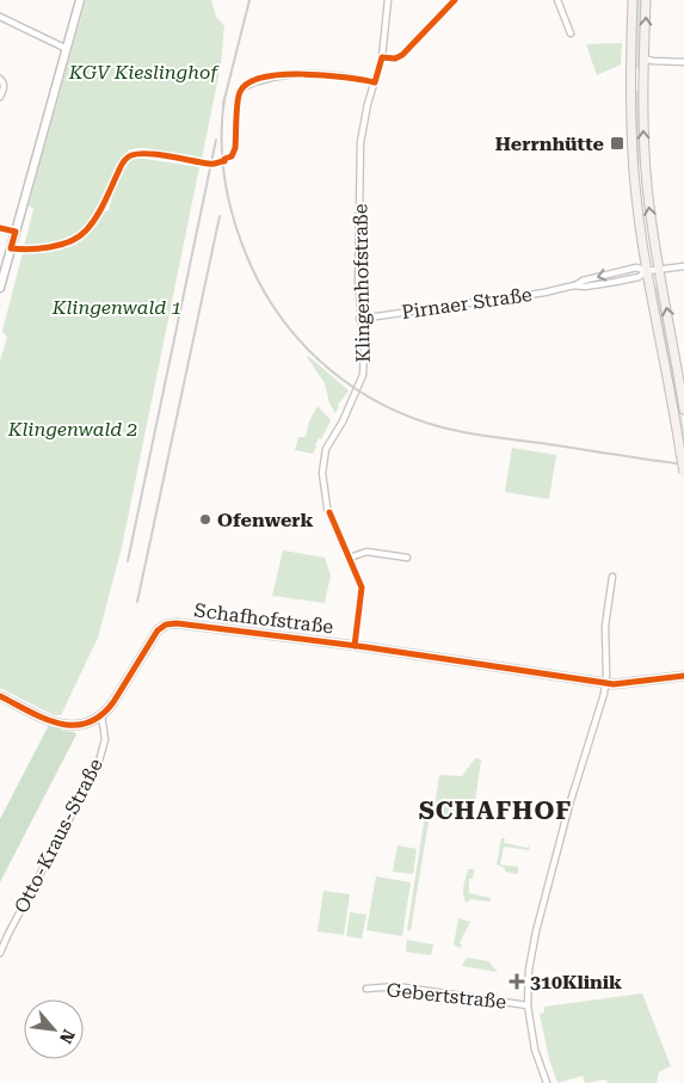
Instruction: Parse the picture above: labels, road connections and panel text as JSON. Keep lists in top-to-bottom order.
{
  "streets": {
    "street": [
      "Klingenhofstraße",
      "Pirnaer Straße",
      "Schafhofstraße",
      "Otto-Kraus-Straße",
      "Gebertstraße"
    ]
  },
  "crossings": [
    ["Klingenhofstraße", "Pirnaer Straße"],
    ["Klingenhofstraße", "Schafhofstraße"],
    ["Schafhofstraße", "Otto-Kraus-Straße"]
  ],
  "districts": ["SCHAFHOF"],
  "parks": ["KGV Kieslinghof", "Klingenwald 1", "Klingenwald 2"],
  "places": {
    "transit": ["Herrnhütte"],
    "other": ["Ofenwerk"],
    "health": ["310Klinik"]
  },
  "north": "bottom right"
}
